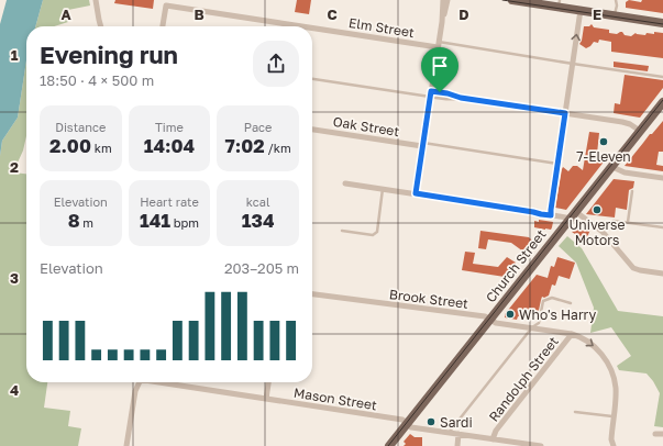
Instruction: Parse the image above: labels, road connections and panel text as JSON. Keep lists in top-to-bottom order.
{
  "streets": {
    "main road": ["Church Street"],
    "street": [
      "Elm Street",
      "Oak Street",
      "Brook Street",
      "Randolph Street",
      "Mason Street"
    ]
  },
  "crossings": [
    ["Church Street", "Brook Street"],
    ["Church Street", "Mason Street"],
    ["Brook Street", "Randolph Street"],
    ["Randolph Street", "Mason Street"]
  ],
  "places": [
    "7-Eleven",
    "Universe Motors",
    "Who's Harry",
    "Sardi"
  ],
  "page": {
    "heading": ["Evening run", "18:50 · 4 × 500 m"],
    "stats": [
      ["Distance", "2.00 km"],
      ["Time", "14:04"],
      ["Pace", "7:02 /km"],
      ["Elevation", "8 m"],
      ["Heart rate", "141 bpm"],
      ["kcal", "134"]
    ],
    "chart": ["Elevation", "203–205 m"]
  },
  "grid": {
    "columns": [
      "A",
      "B",
      "C",
      "D",
      "E"
    ],
    "rows": [
      "1",
      "2",
      "3",
      "4"
    ]
  }
}
